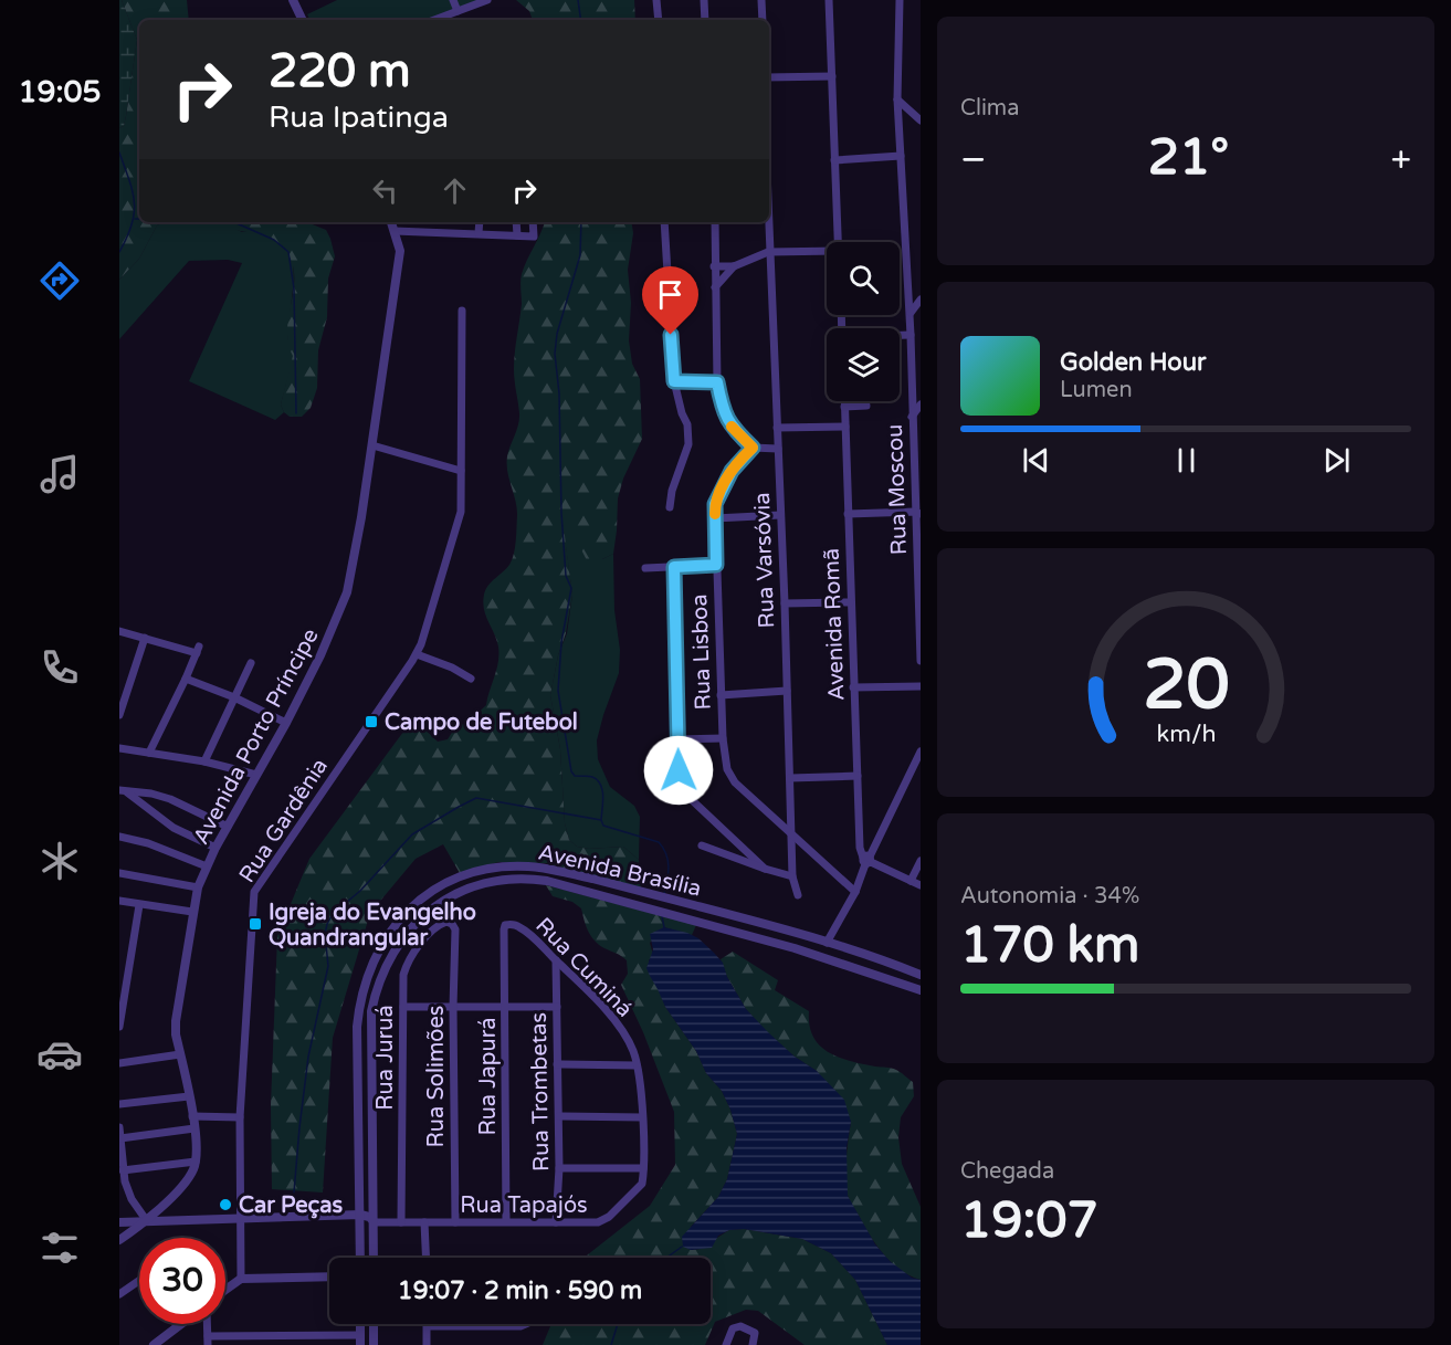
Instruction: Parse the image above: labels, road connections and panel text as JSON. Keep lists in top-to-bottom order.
{
  "streets": {
    "street": [
      "Rua Moscou",
      "Rua Varsóvia",
      "Avenida Romã",
      "Rua Lisboa",
      "Avenida Porto Príncipe",
      "Rua Gardênia",
      "Avenida Brasília",
      "Rua Cuminá",
      "Rua Juruá",
      "Rua Solimões",
      "Rua Japurá",
      "Rua Trombetas",
      "Rua Tapajós"
    ]
  },
  "crossings": [
    ["Rua Varsóvia", "Rua Lisboa"],
    ["Avenida Brasília", "Rua Tapajós"],
    ["Rua Cuminá", "Rua Japurá"],
    ["Rua Cuminá", "Rua Trombetas"],
    ["Rua Cuminá", "Rua Tapajós"],
    ["Rua Juruá", "Rua Solimões"],
    ["Rua Juruá", "Rua Tapajós"],
    ["Rua Solimões", "Rua Tapajós"],
    ["Rua Japurá", "Rua Tapajós"],
    ["Rua Trombetas", "Rua Tapajós"]
  ],
  "places": {
    "transit": ["Campo de Futebol", "Igreja do Evangelho Quandrangular"],
    "other": ["Car Peças"]
  },
  "page": {
    "tabs": "19:05",
    "tile": [
      "Clima",
      ["Autonomia · 34%", "170 km"],
      ["Chegada", "19:07"]
    ],
    "turn": ["220 m", "Rua Ipatinga"],
    "heat": ["−", "21°", "+"],
    "song": ["Golden Hour", "Lumen"],
    "limit": "30",
    "trip": "19:07 · 2 min · 590 m",
    "gauge": ["20", "km/h"]
  }
}
